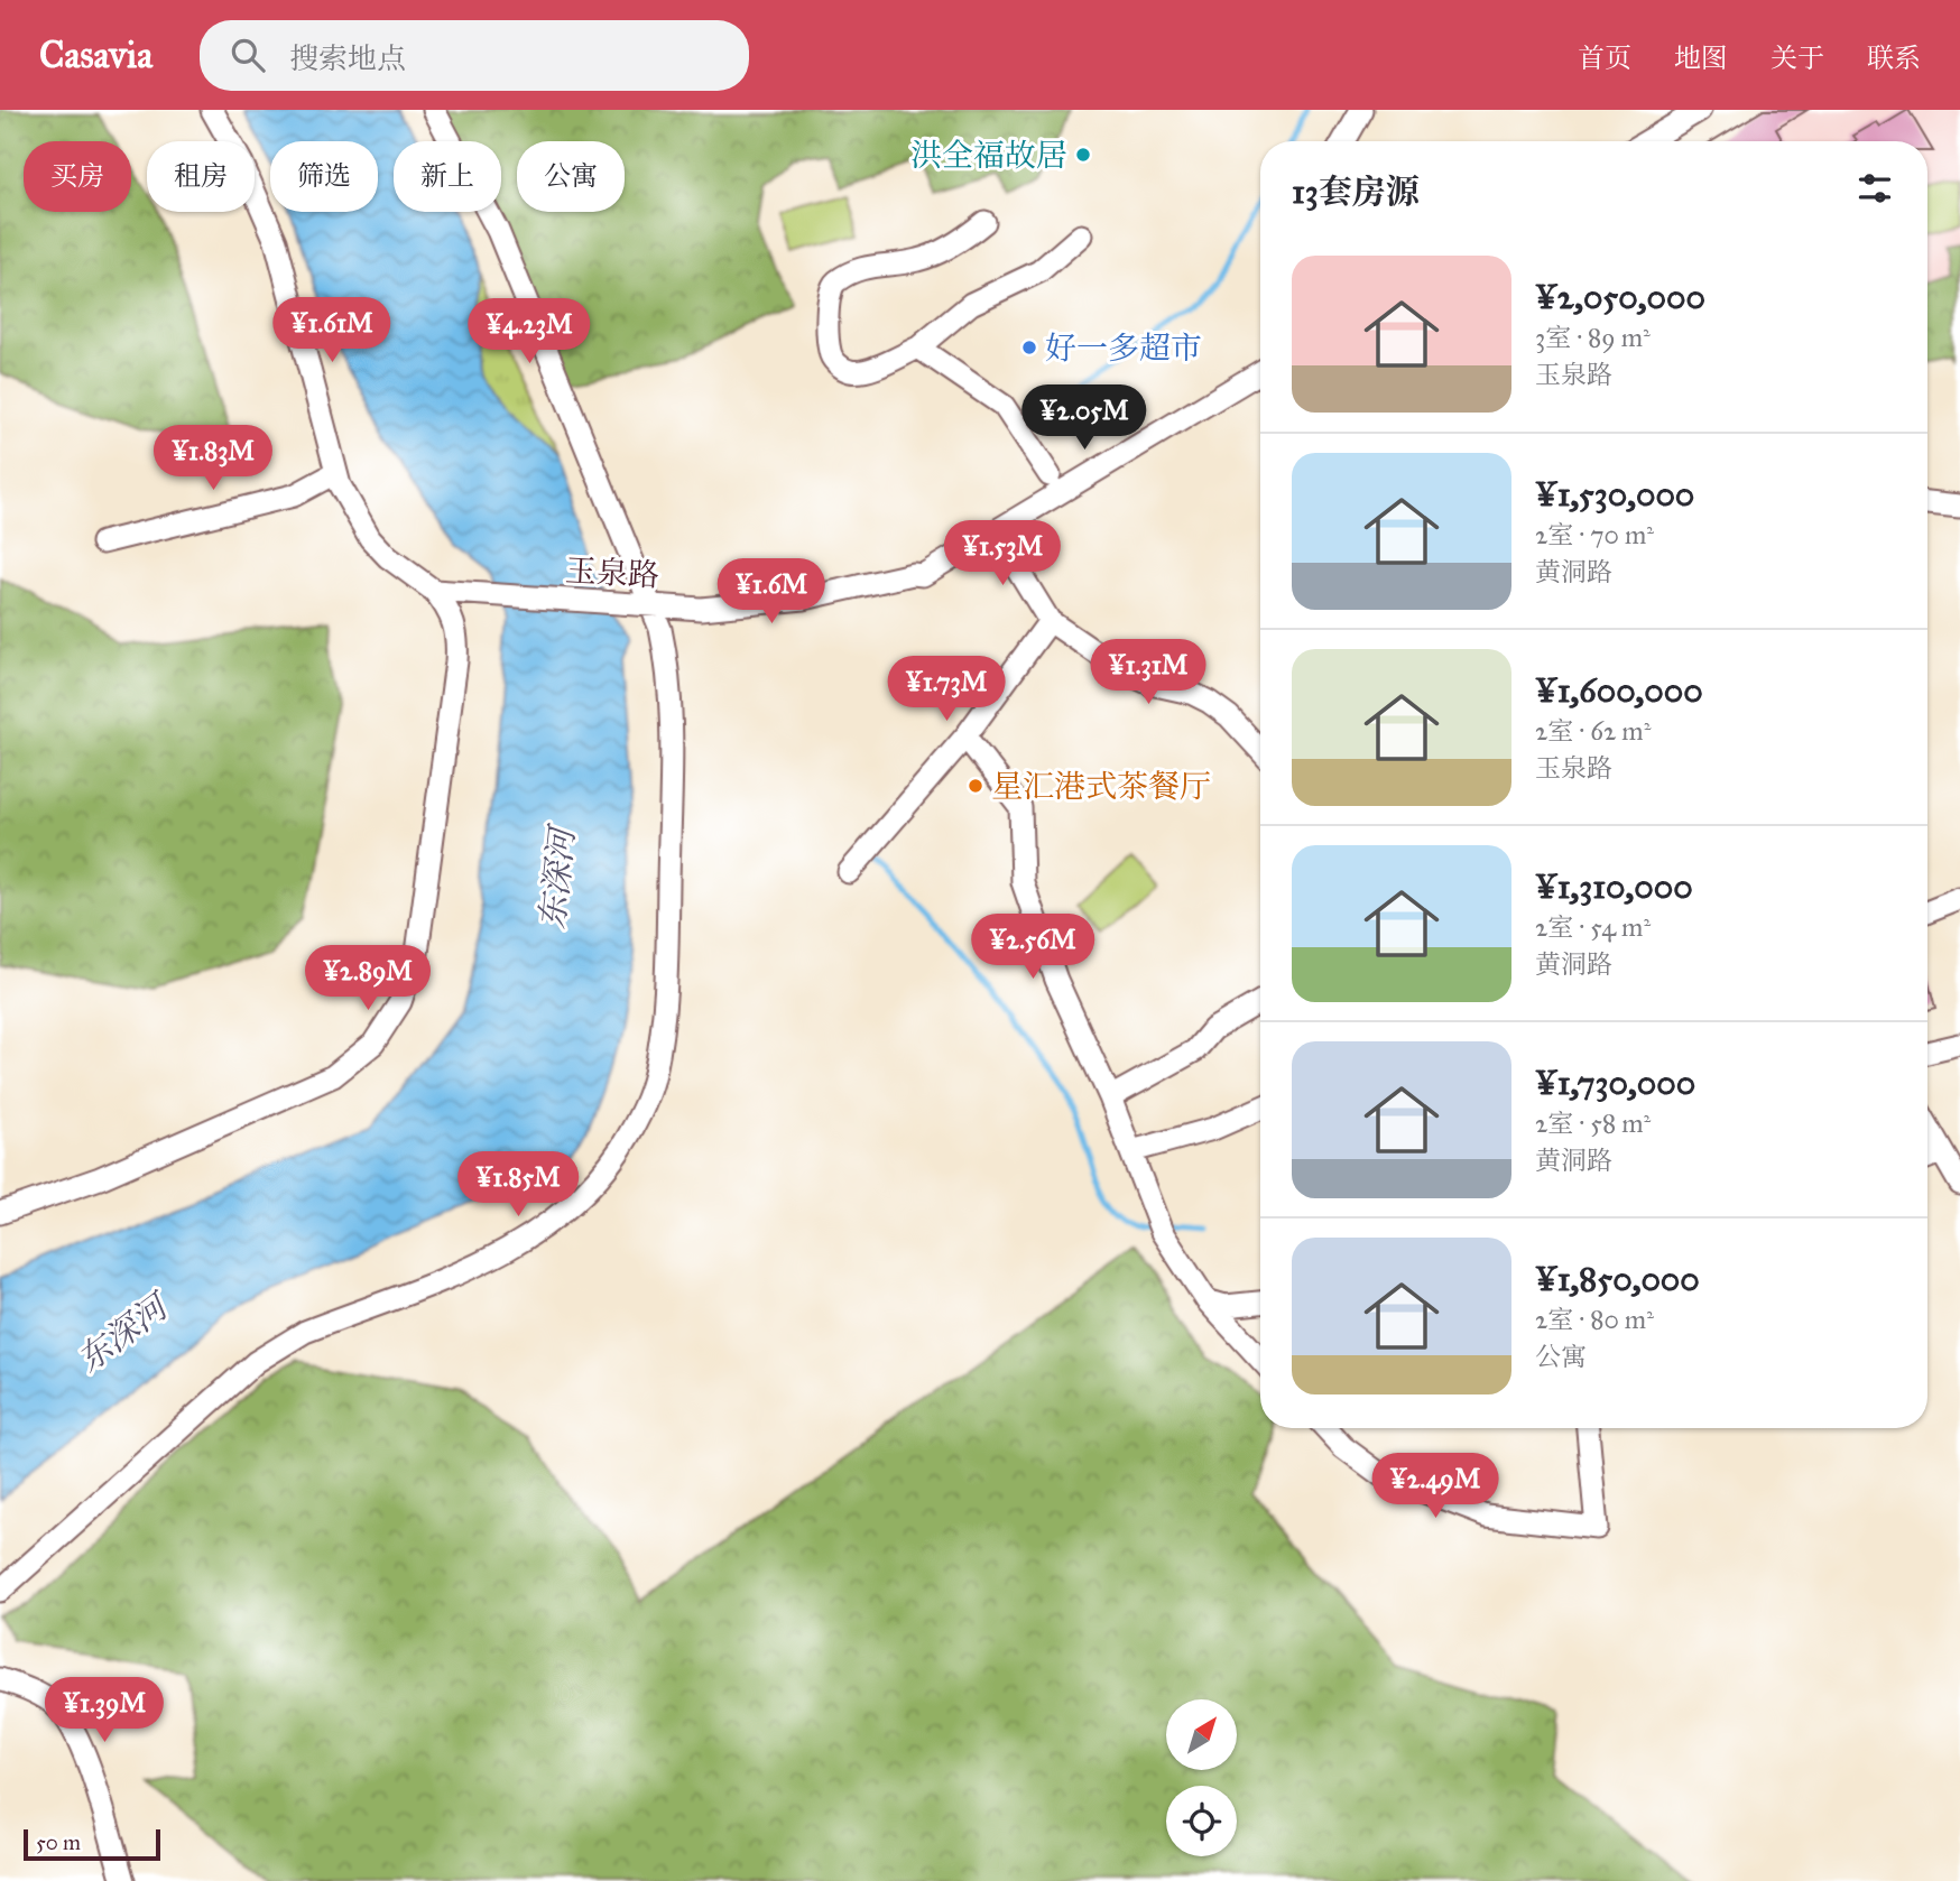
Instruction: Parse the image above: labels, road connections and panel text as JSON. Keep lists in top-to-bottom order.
{
  "streets": {
    "street": ["玉泉路"]
  },
  "water": ["东深河"],
  "places": ["洪全福故居", "好一多超市", "星汇港式茶餐厅"],
  "scale_bar": "50 m",
  "north": "top right",
  "page": {
    "header": "Casavia",
    "search": "搜索地点",
    "nav": [
      "首页",
      "地图",
      "关于",
      "联系"
    ],
    "chip": [
      "买房",
      "租房",
      "筛选",
      "新上",
      "公寓"
    ],
    "heading": "13套房源",
    "list": [
      {
        "name": "¥2,050,000",
        "note": "3室 · 89 m² · 玉泉路"
      },
      {
        "name": "¥1,530,000",
        "note": "2室 · 70 m² · 黄洞路"
      },
      {
        "name": "¥1,600,000",
        "note": "2室 · 62 m² · 玉泉路"
      },
      {
        "name": "¥1,310,000",
        "note": "2室 · 54 m² · 黄洞路"
      },
      {
        "name": "¥1,730,000",
        "note": "2室 · 58 m² · 黄洞路"
      },
      {
        "name": "¥1,850,000",
        "note": "2室 · 80 m² · 公寓"
      }
    ],
    "price": [
      "¥1.61M",
      "¥4.23M",
      "¥2.05M",
      "¥1.83M",
      "¥1.53M",
      "¥1.6M",
      "¥1.31M",
      "¥1.73M",
      "¥2.56M",
      "¥2.89M",
      "¥1.85M",
      "¥2.49M",
      "¥1.39M"
    ],
    "scale": "50 m"
  }
}
